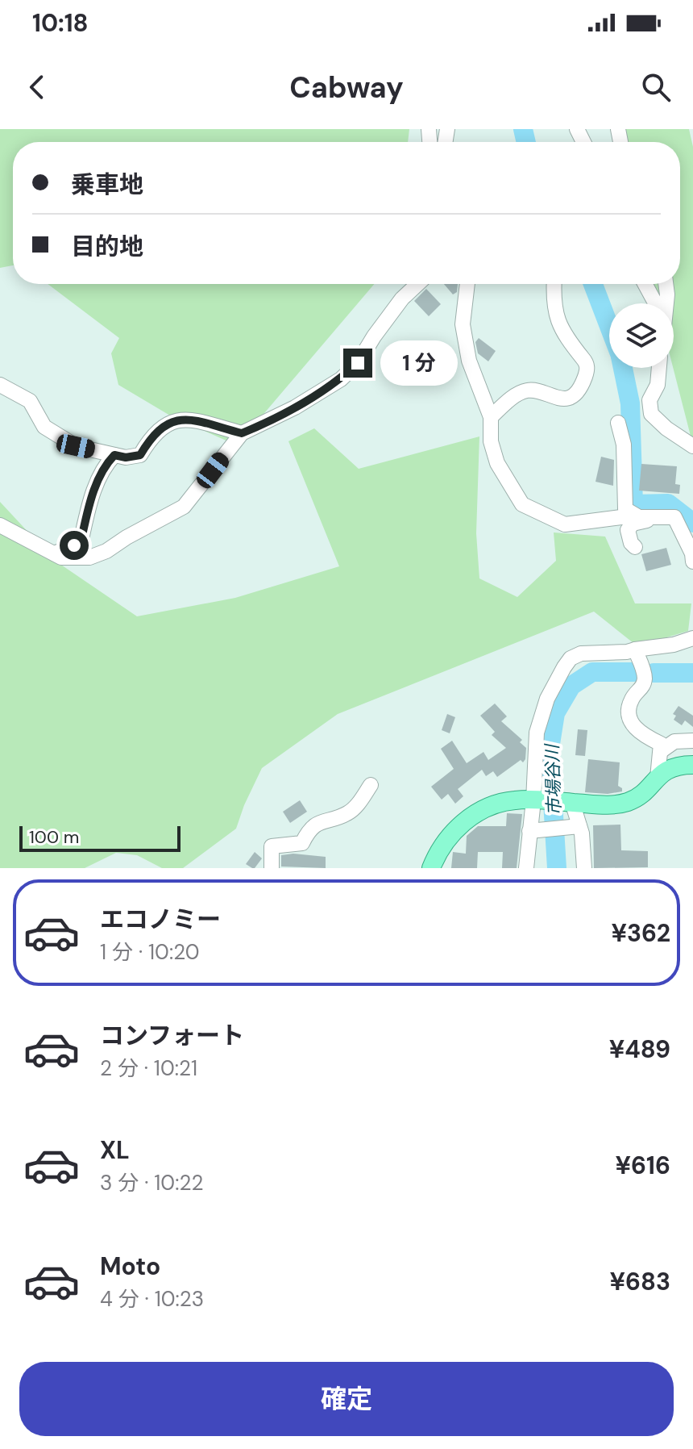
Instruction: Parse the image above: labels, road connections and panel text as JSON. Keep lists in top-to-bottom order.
{
  "water": ["市場谷川"],
  "scale_bar": "100 m",
  "page": {
    "status": "10:18",
    "header": "Cabway",
    "banner": ["乗車地", "目的地"],
    "bubble": "1 分",
    "scale": "100 m",
    "list": [
      {
        "name": "エコノミー",
        "note": "1 分 · 10:20",
        "value": "¥362"
      },
      {
        "name": "コンフォート",
        "note": "2 分 · 10:21",
        "value": "¥489"
      },
      {
        "name": "XL",
        "note": "3 分 · 10:22",
        "value": "¥616"
      },
      {
        "name": "Moto",
        "note": "4 分 · 10:23",
        "value": "¥683"
      }
    ],
    "buttons": "確定"
  }
}
